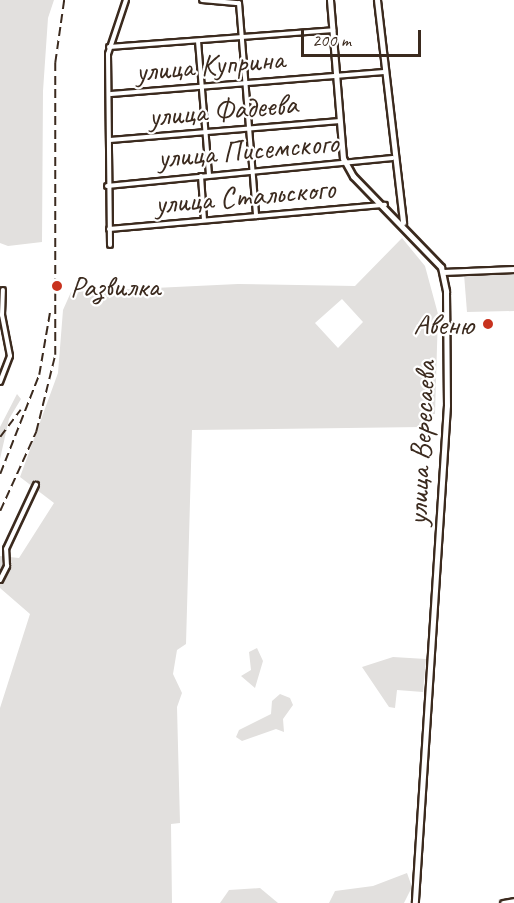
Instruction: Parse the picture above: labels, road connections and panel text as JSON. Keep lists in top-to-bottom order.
{
  "streets": {
    "main road": ["улица Вересаева"],
    "street": [
      "улица Куприна",
      "улица Фадеева",
      "улица Писемского",
      "улица Стальского"
    ]
  },
  "places": ["Развилка", "Авеню"],
  "scale_bar": "200 m"
}
